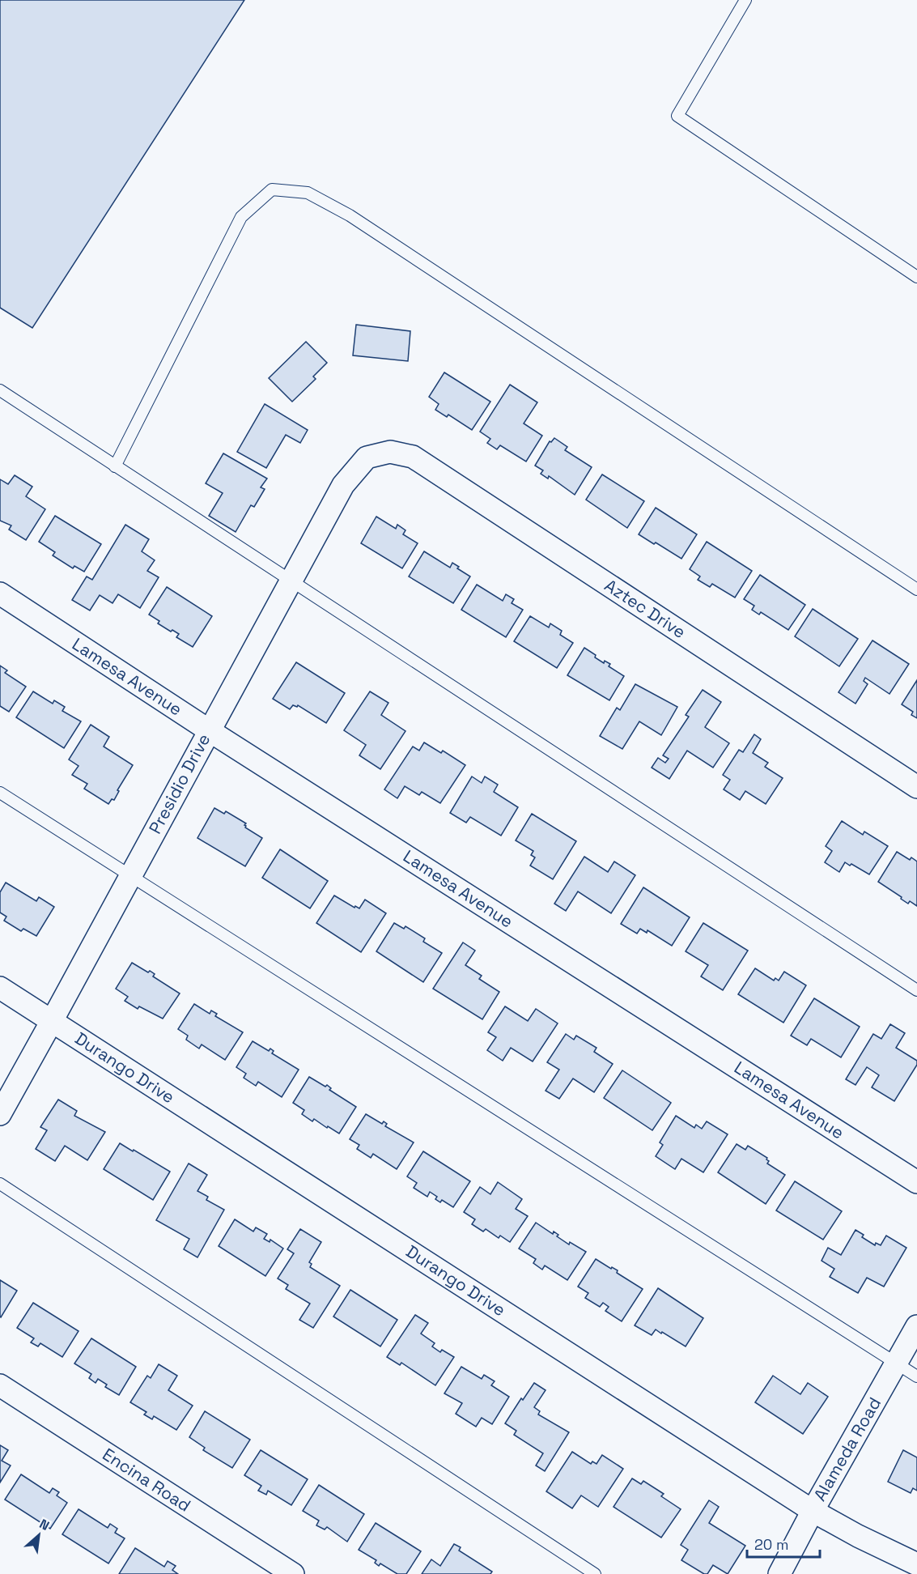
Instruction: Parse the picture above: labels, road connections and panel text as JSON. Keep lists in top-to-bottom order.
{
  "streets": {
    "street": [
      "Aztec Drive",
      "Lamesa Avenue",
      "Presidio Drive",
      "Durango Drive",
      "Alameda Road",
      "Encina Road"
    ]
  },
  "crossings": [
    ["Aztec Drive", "Presidio Drive"],
    ["Lamesa Avenue", "Presidio Drive"],
    ["Presidio Drive", "Durango Drive"],
    ["Durango Drive", "Alameda Road"]
  ],
  "scale_bar": "20 m",
  "north": "top right"
}
